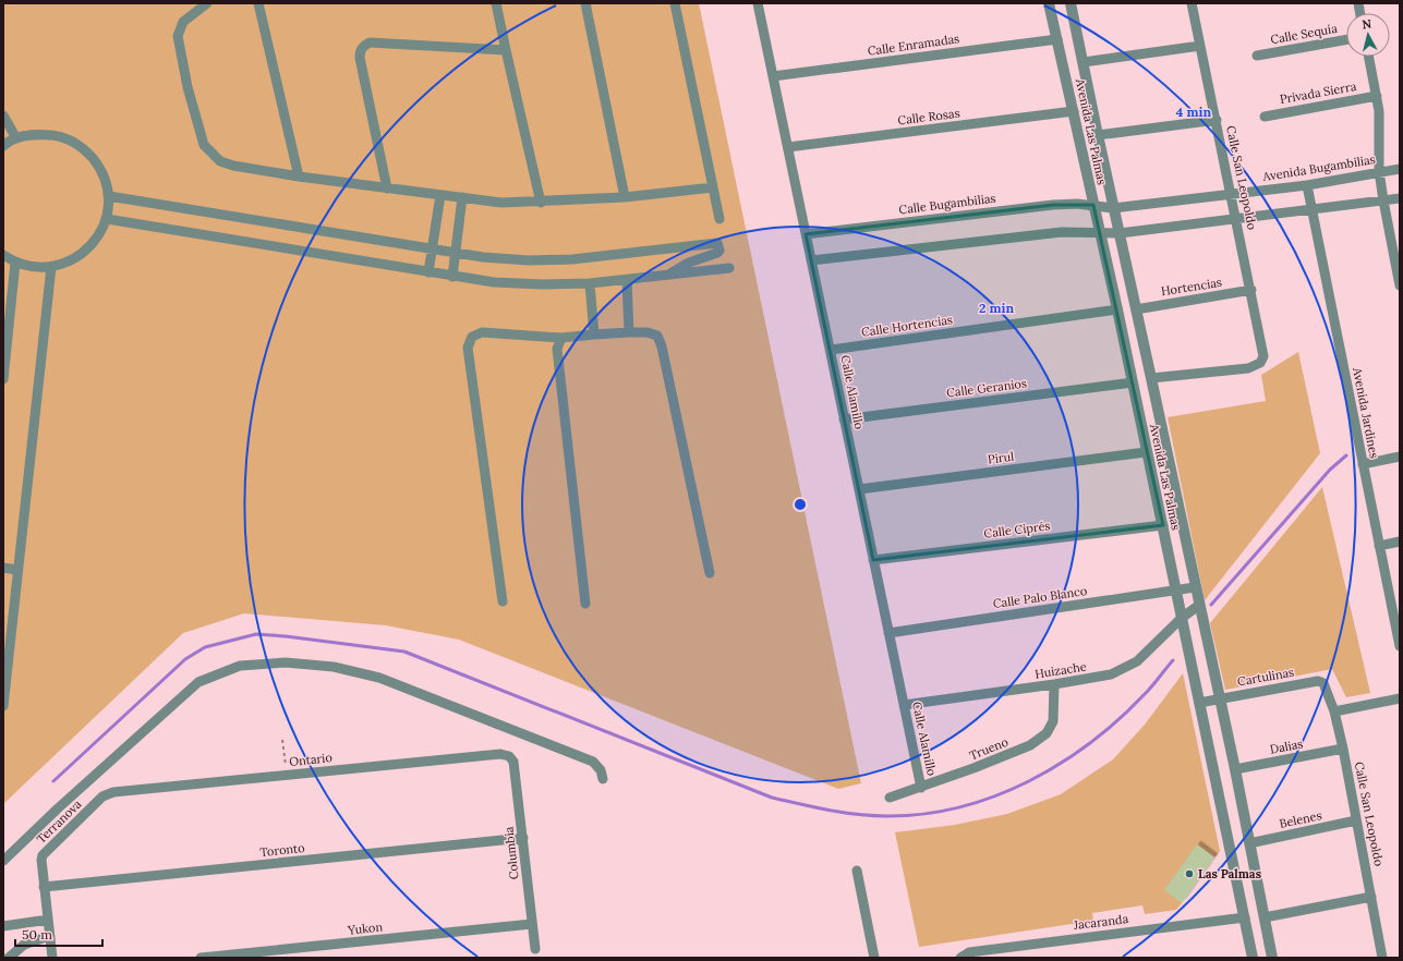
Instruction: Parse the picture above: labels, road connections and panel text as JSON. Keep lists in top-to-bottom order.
{
  "streets": {
    "street": [
      "Calle Sequía",
      "Calle Enramadas",
      "Privada Sierra",
      "Calle Rosas",
      "Avenida Las Palmas",
      "Avenida Bugambilias",
      "Calle San Leopoldo",
      "Calle Bugambilias",
      "Hortencias",
      "Calle Hortencias",
      "Calle Geranios",
      "Calle Alamillo",
      "Avenida Jardines",
      "Pirul",
      "Calle Ciprés",
      "Calle Palo Blanco",
      "Huizache",
      "Cartulinas",
      "Dalias",
      "Trueno",
      "Ontario",
      "Belenes",
      "Terranova",
      "Toronto",
      "Columbia",
      "Jacaranda",
      "Yukon"
    ]
  },
  "crossings": [
    ["Calle Enramadas", "Avenida Las Palmas"],
    ["Calle Enramadas", "Calle Alamillo"],
    ["Calle Rosas", "Avenida Las Palmas"],
    ["Calle Rosas", "Calle Alamillo"],
    ["Avenida Las Palmas", "Avenida Bugambilias"],
    ["Avenida Las Palmas", "Calle San Leopoldo"],
    ["Avenida Las Palmas", "Calle Bugambilias"],
    ["Avenida Las Palmas", "Hortencias"],
    ["Avenida Las Palmas", "Calle Hortencias"],
    ["Avenida Las Palmas", "Calle Geranios"],
    ["Avenida Las Palmas", "Pirul"],
    ["Avenida Las Palmas", "Calle Ciprés"],
    ["Avenida Las Palmas", "Calle Palo Blanco"],
    ["Avenida Las Palmas", "Huizache"],
    ["Avenida Las Palmas", "Cartulinas"],
    ["Avenida Las Palmas", "Dalias"],
    ["Avenida Las Palmas", "Belenes"],
    ["Avenida Las Palmas", "Jacaranda"],
    ["Avenida Bugambilias", "Calle San Leopoldo"],
    ["Avenida Bugambilias", "Calle Bugambilias"],
    ["Avenida Bugambilias", "Avenida Jardines"],
    ["Calle San Leopoldo", "Hortencias"],
    ["Calle San Leopoldo", "Cartulinas"],
    ["Calle San Leopoldo", "Dalias"],
    ["Calle San Leopoldo", "Belenes"],
    ["Calle Bugambilias", "Calle Alamillo"],
    ["Calle Hortencias", "Calle Alamillo"],
    ["Calle Geranios", "Calle Alamillo"],
    ["Calle Alamillo", "Pirul"],
    ["Calle Alamillo", "Calle Ciprés"],
    ["Calle Alamillo", "Calle Palo Blanco"],
    ["Calle Alamillo", "Huizache"],
    ["Calle Alamillo", "Trueno"],
    ["Huizache", "Trueno"],
    ["Ontario", "Terranova"],
    ["Ontario", "Columbia"],
    ["Terranova", "Toronto"],
    ["Toronto", "Columbia"],
    ["Columbia", "Yukon"]
  ],
  "places": ["Las Palmas"],
  "scale_bar": "50 m",
  "north": "top",
  "rings": ["4 min", "2 min"]
}
